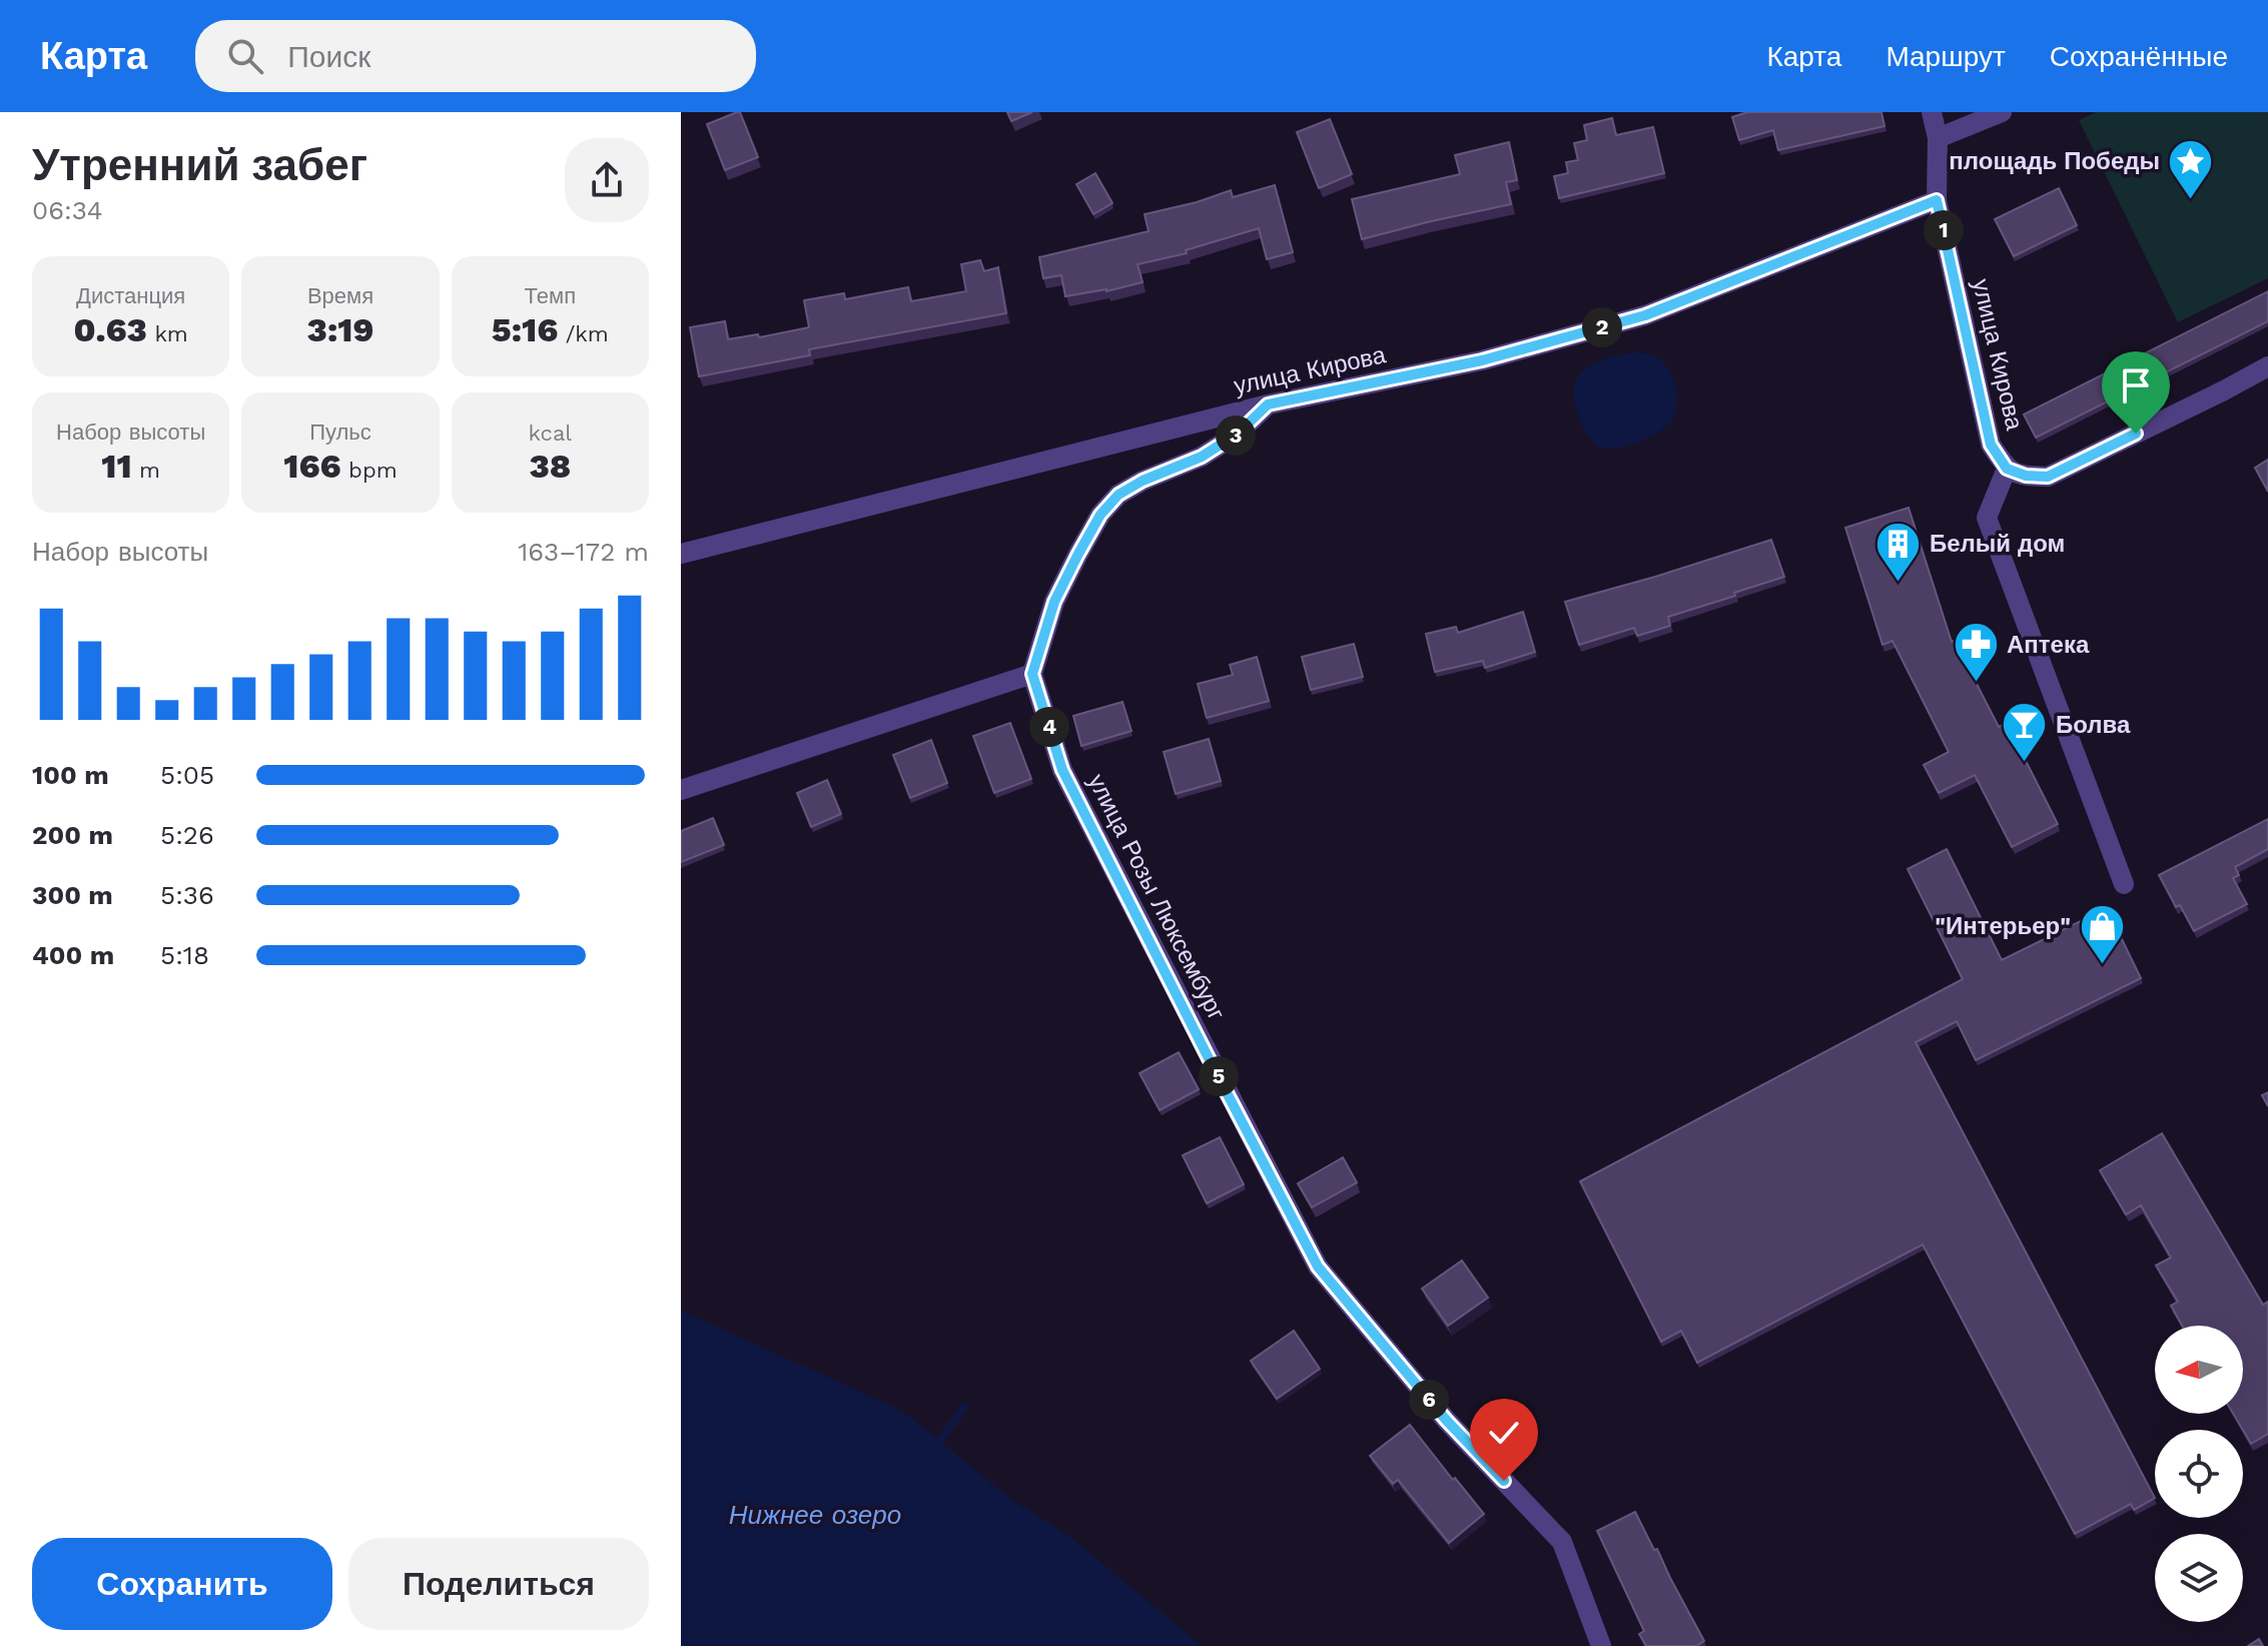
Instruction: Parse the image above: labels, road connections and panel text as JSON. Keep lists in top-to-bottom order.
{
  "streets": {
    "street": ["улица Кирова", "улица Розы Люксембург"]
  },
  "water": ["Нижнее озеро"],
  "places": {
    "place": ["площадь Победы"],
    "building": ["Белый дом"],
    "pharmacy": ["Аптека"],
    "bar": ["Болва"],
    "shop": ["\"Интерьер\""]
  },
  "north": "left",
  "page": {
    "header": "Карта",
    "search": "Поиск",
    "nav": ["Карта", "Маршрут", "Сохранённые"],
    "heading": ["Утренний забег", "06:34"],
    "pins": [
      "1",
      "2",
      "3",
      "4",
      "5",
      "6"
    ],
    "stats": [
      ["Дистанция", "0.63 km"],
      ["Время", "3:19"],
      ["Темп", "5:16 /km"],
      ["Набор высоты", "11 m"],
      ["Пульс", "166 bpm"],
      ["kcal", "38"]
    ],
    "chart": ["Набор высоты", "163–172 m"],
    "list": [
      {
        "name": "100 m",
        "note": "5:05"
      },
      {
        "name": "200 m",
        "note": "5:26"
      },
      {
        "name": "300 m",
        "note": "5:36"
      },
      {
        "name": "400 m",
        "note": "5:18"
      }
    ],
    "buttons": ["Сохранить", "Поделиться"]
  }
}
